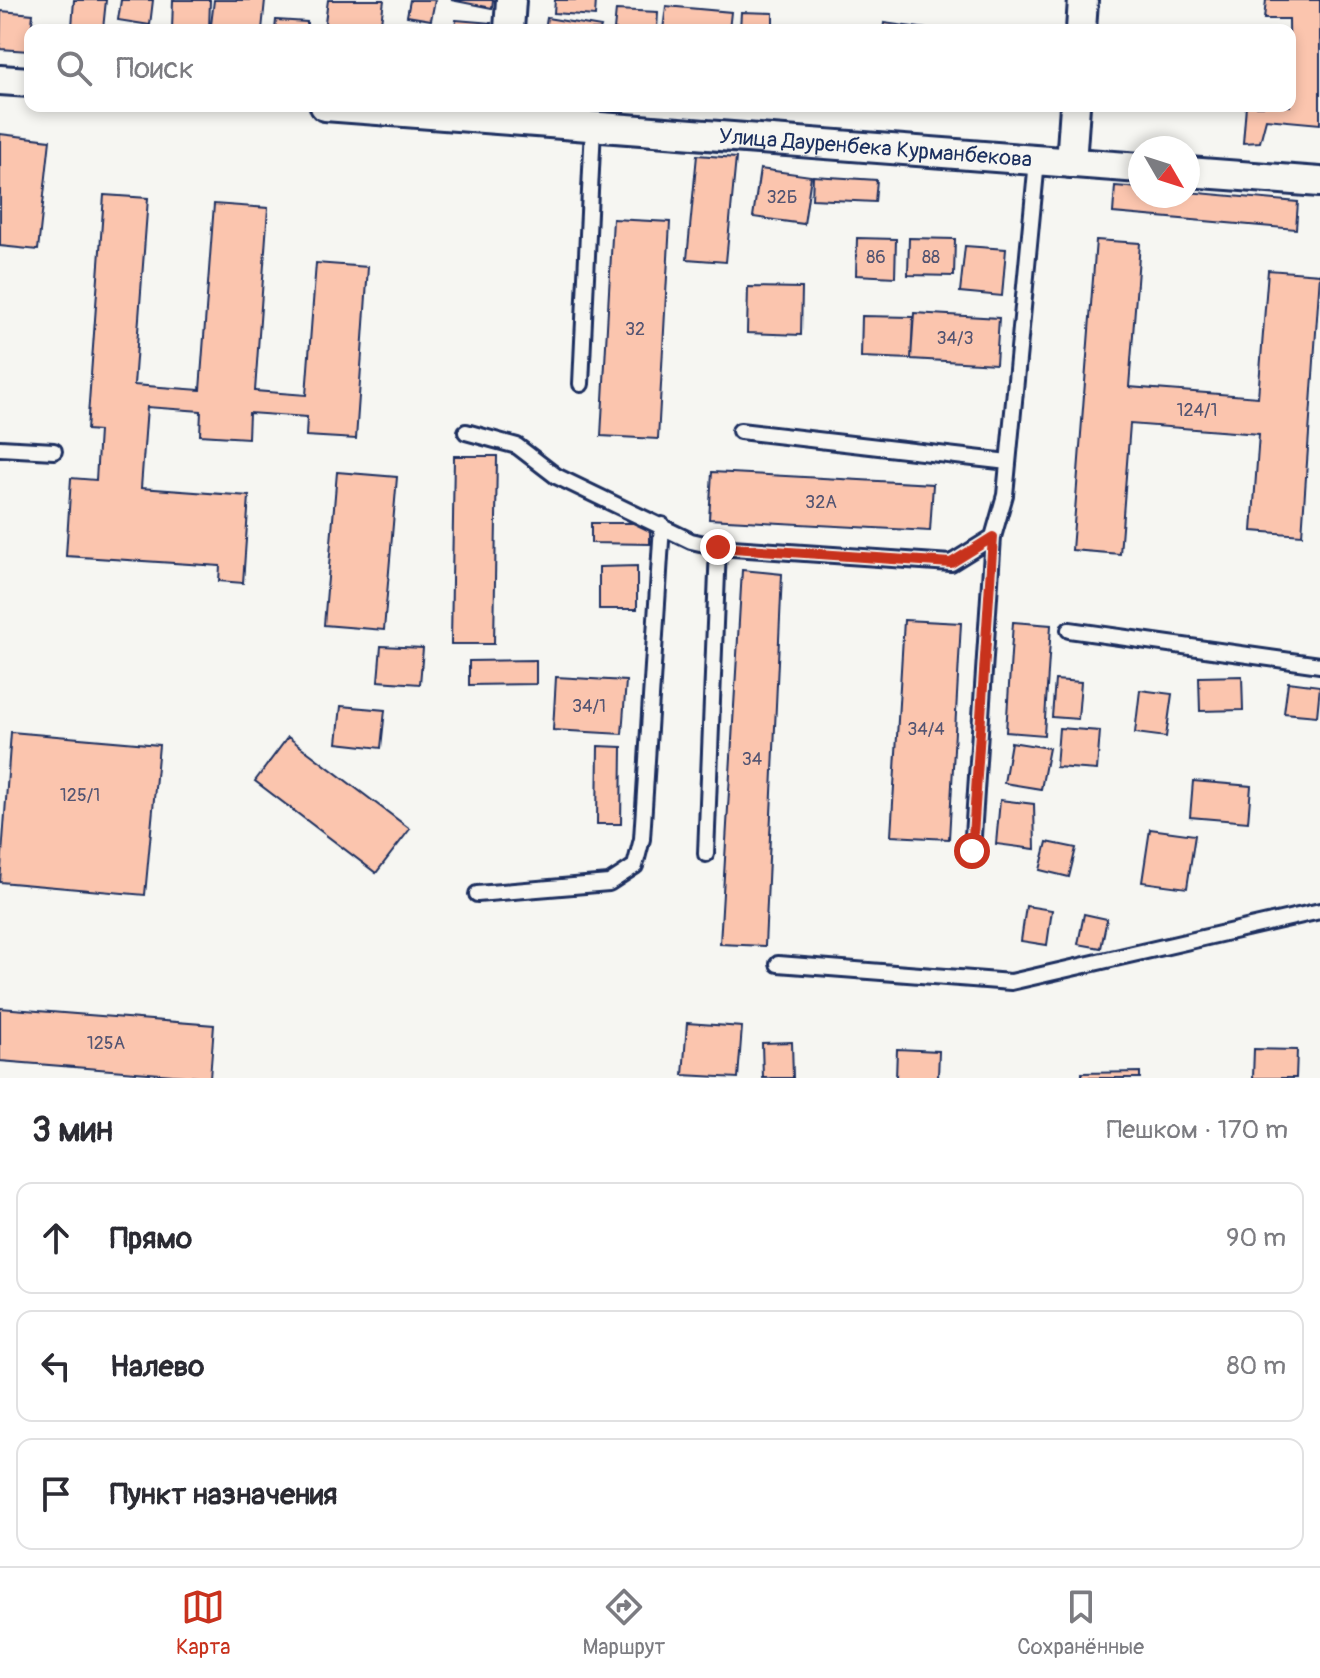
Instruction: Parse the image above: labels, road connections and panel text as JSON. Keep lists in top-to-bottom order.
{
  "streets": {
    "street": ["Улица Дауренбека Курманбекова"]
  },
  "house_numbers": [
    "32Б",
    "86",
    "88",
    "32",
    "34/3",
    "124/1",
    "32А",
    "34/1",
    "34/4",
    "34",
    "125/1",
    "125А"
  ],
  "north": "bottom right",
  "page": {
    "search": "Поиск",
    "heading": ["3 мин", "Пешком · 170 m"],
    "list": [
      ["Прямо", "90 m"],
      ["Налево", "80 m"],
      "Пункт назначения"
    ],
    "nav": ["Карта", "Маршрут", "Сохранённые"]
  }
}
